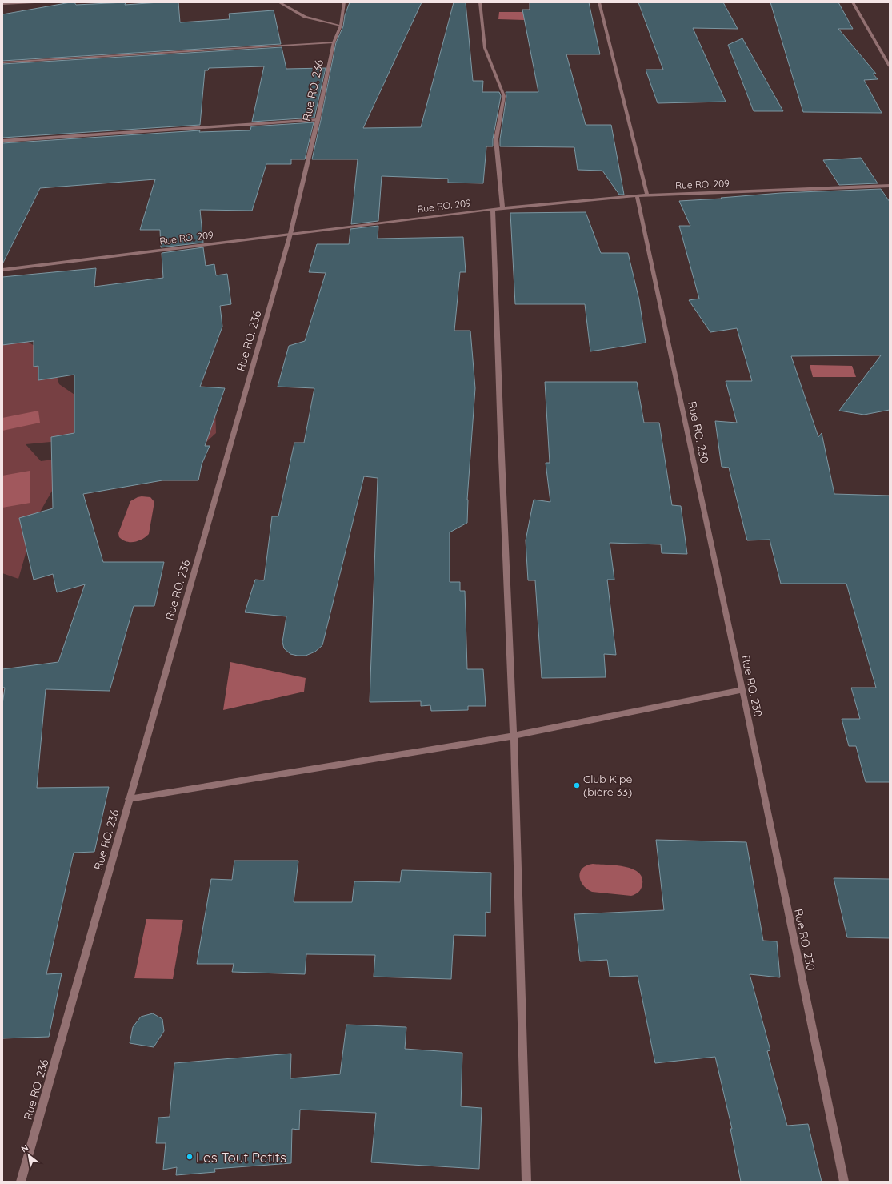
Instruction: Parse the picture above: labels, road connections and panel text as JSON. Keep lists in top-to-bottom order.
{
  "streets": {
    "street": ["Rue RO. 236", "Rue RO. 209", "Rue RO. 230"]
  },
  "crossings": [
    ["Rue RO. 236", "Rue RO. 209"],
    ["Rue RO. 209", "Rue RO. 230"]
  ],
  "places": ["Club Kipé (bière 33)", "Les Tout Petits"],
  "north": "top left"
}
